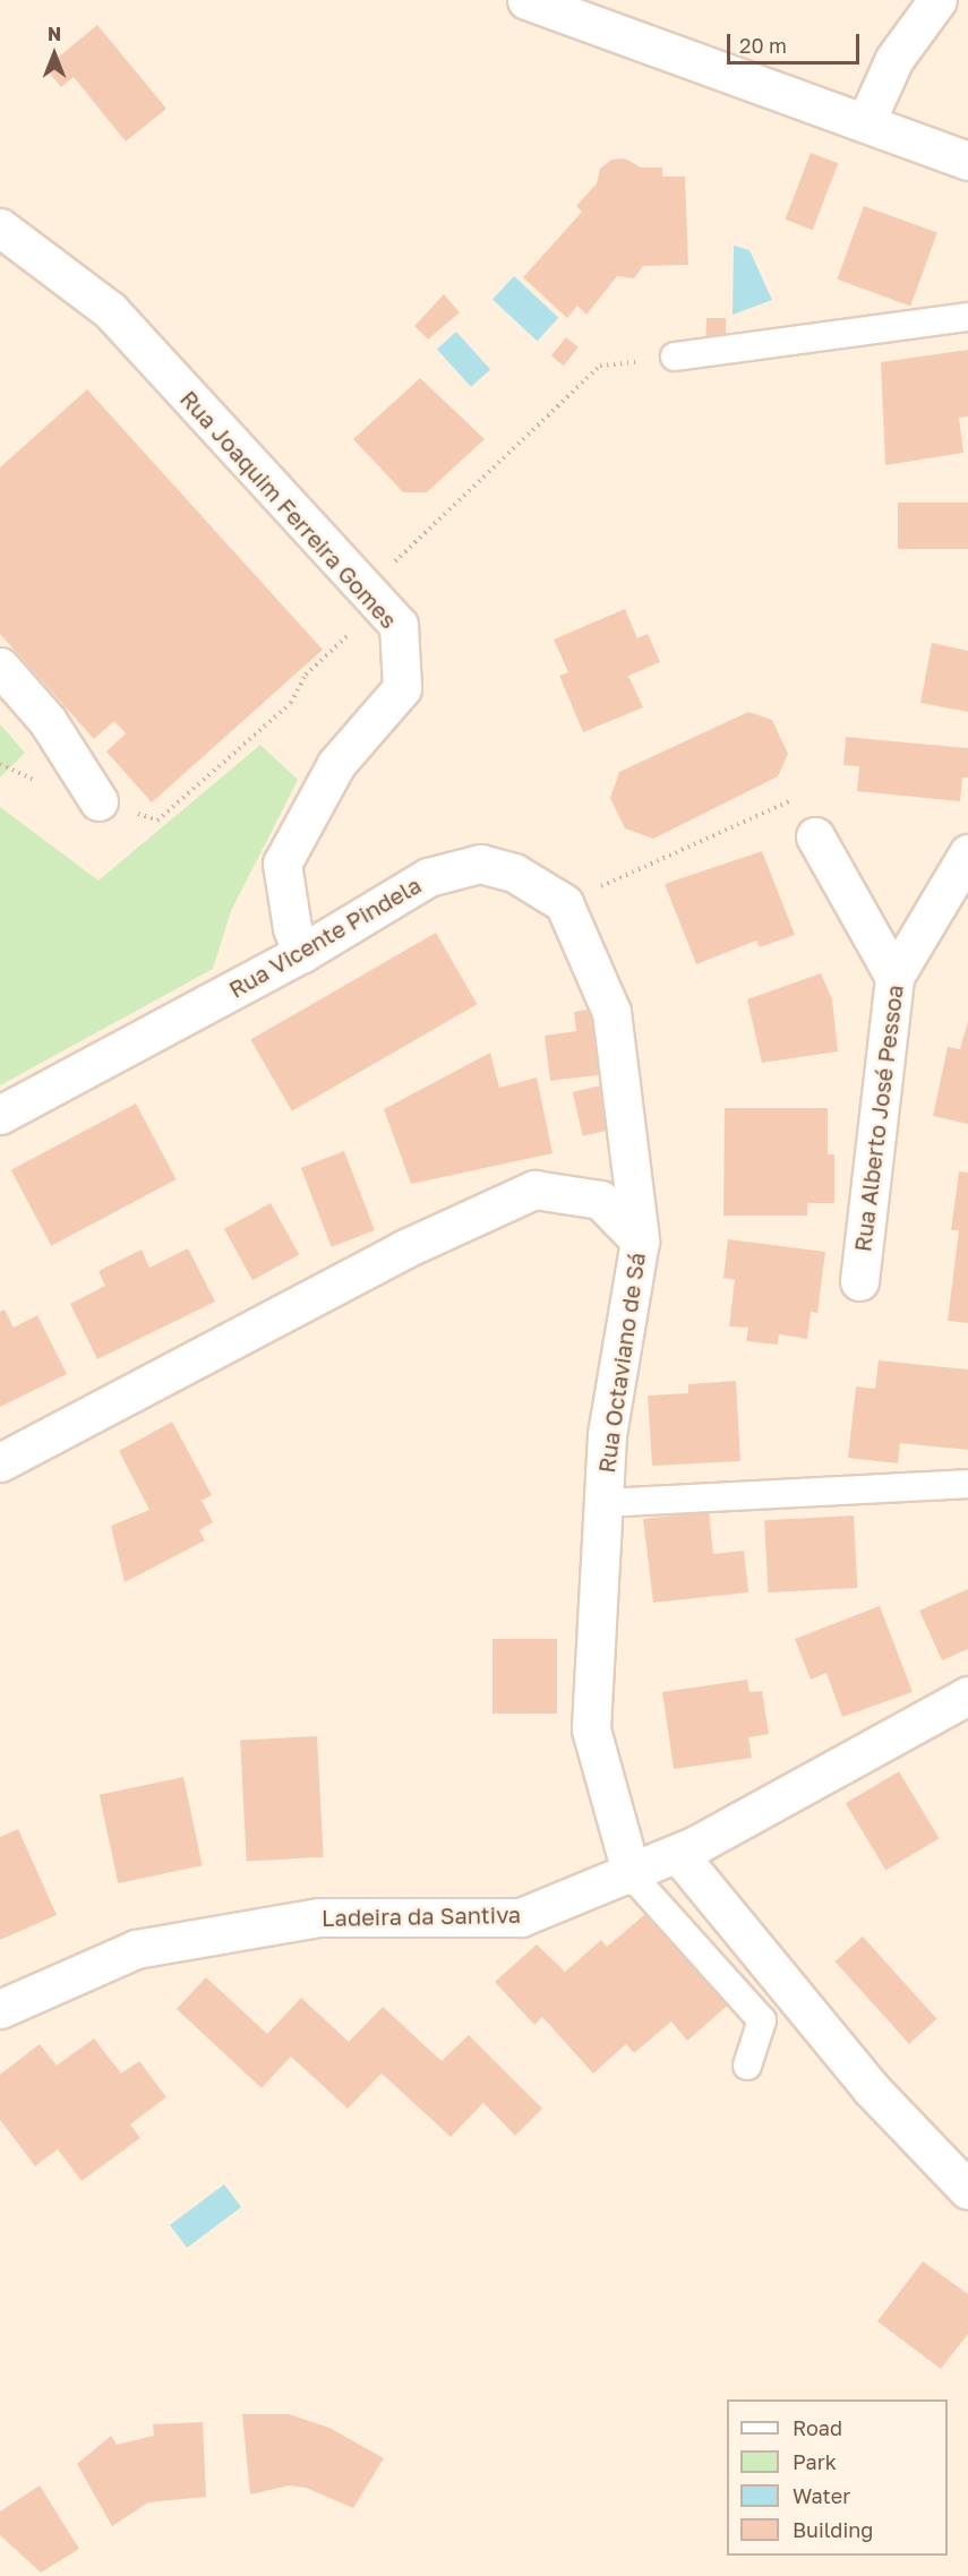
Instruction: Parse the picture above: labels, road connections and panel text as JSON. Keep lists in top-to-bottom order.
{
  "streets": {
    "street": [
      "Rua Joaquim Ferreira Gomes",
      "Rua Vicente Pindela",
      "Rua Alberto José Pessoa",
      "Rua Octaviano de Sá",
      "Ladeira da Santiva"
    ]
  },
  "crossings": [
    ["Rua Joaquim Ferreira Gomes", "Rua Vicente Pindela"],
    ["Rua Vicente Pindela", "Rua Octaviano de Sá"],
    ["Rua Octaviano de Sá", "Ladeira da Santiva"]
  ],
  "legend": [
    "Road",
    "Park",
    "Water",
    "Building"
  ],
  "scale_bar": "20 m",
  "north": "top"
}
